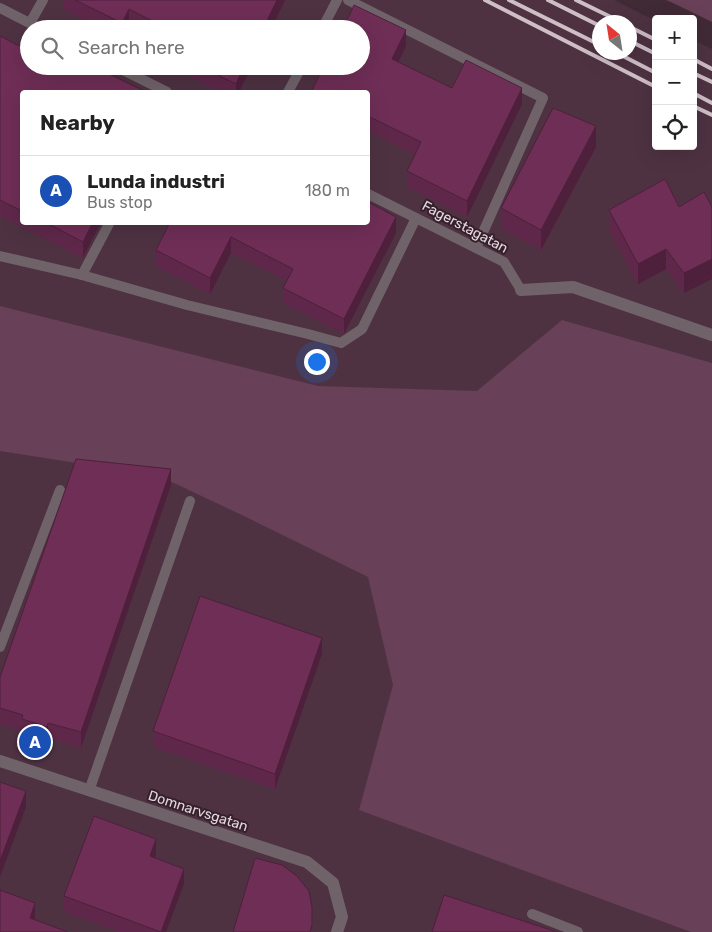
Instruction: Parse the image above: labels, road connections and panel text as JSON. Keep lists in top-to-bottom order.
{
  "streets": {
    "street": ["Fagerstagatan", "Domnarvsgatan"]
  },
  "north": "top left",
  "page": {
    "map_buttons": ["+", "−"],
    "search": "Search here",
    "heading": "Nearby",
    "list": [
      {
        "mark": "A",
        "name": "Lunda industri",
        "note": "Bus stop",
        "value": "180 m"
      }
    ],
    "pins": "A"
  }
}
